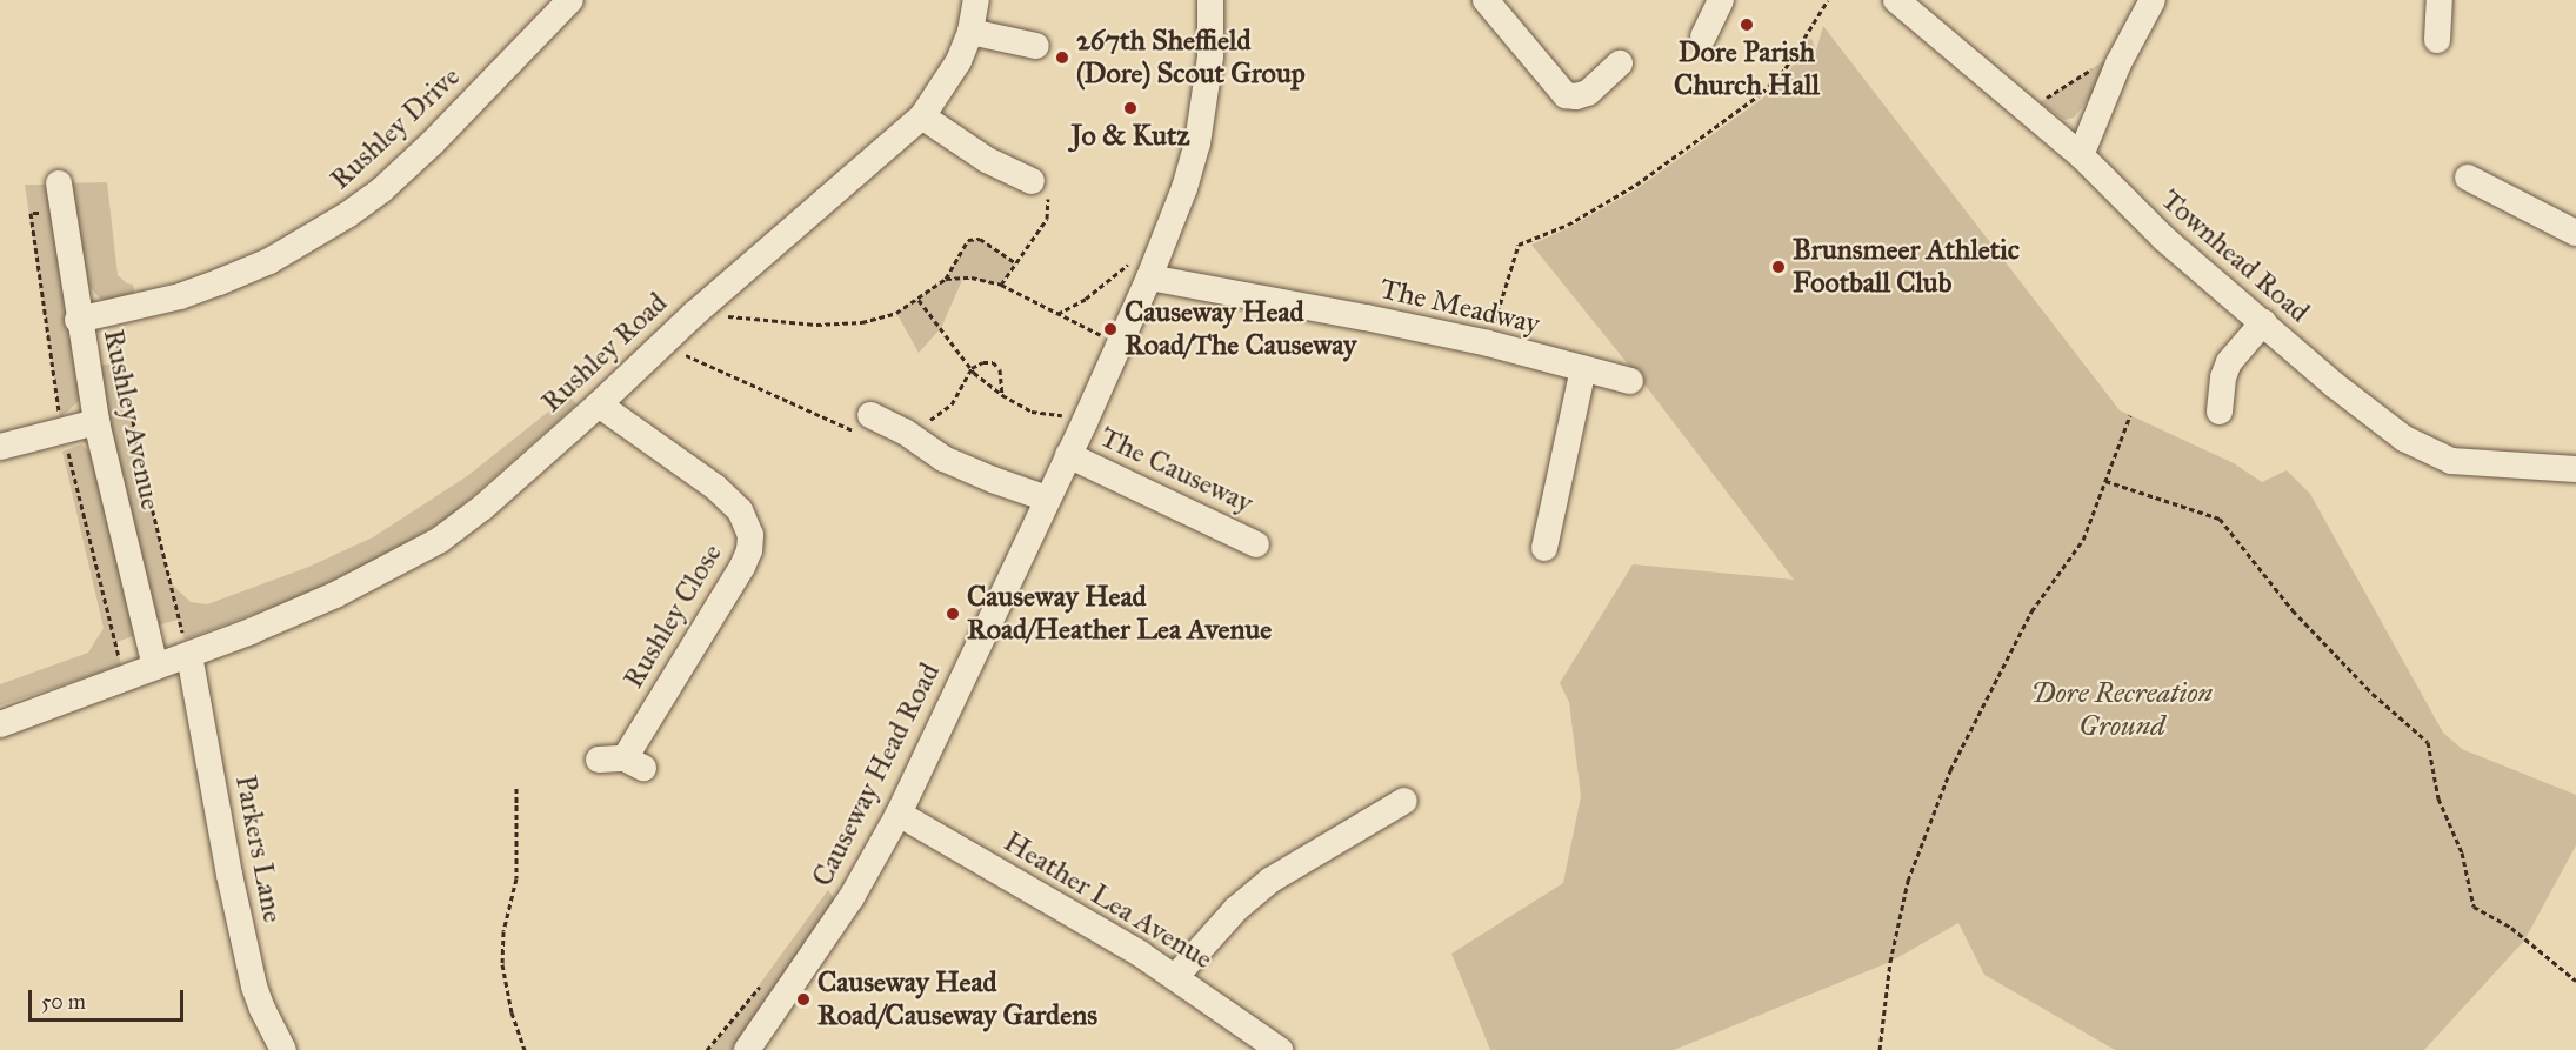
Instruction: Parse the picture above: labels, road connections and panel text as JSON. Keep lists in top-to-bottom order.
{
  "streets": {
    "street": [
      "Rushley Drive",
      "Townhead Road",
      "The Meadway",
      "Rushley Road",
      "Rushley Avenue",
      "The Causeway",
      "Rushley Close",
      "Causeway Head Road",
      "Parkers Lane",
      "Heather Lea Avenue"
    ]
  },
  "crossings": [
    ["Rushley Drive", "Rushley Avenue"],
    ["The Meadway", "Causeway Head Road"],
    ["Rushley Road", "Rushley Avenue"],
    ["Rushley Road", "Rushley Close"],
    ["Rushley Road", "Parkers Lane"],
    ["The Causeway", "Causeway Head Road"],
    ["Causeway Head Road", "Heather Lea Avenue"]
  ],
  "parks": ["Dore Recreation Ground"],
  "places": [
    "Dore Parish Church Hall",
    "267th Sheffield (Dore) Scout Group",
    "Jo & Kutz",
    "Brunsmeer Athletic Football Club",
    "Causeway Head Road/The Causeway",
    "Causeway Head Road/Heather Lea Avenue",
    "Causeway Head Road/Causeway Gardens"
  ],
  "scale_bar": "50 m"
}
